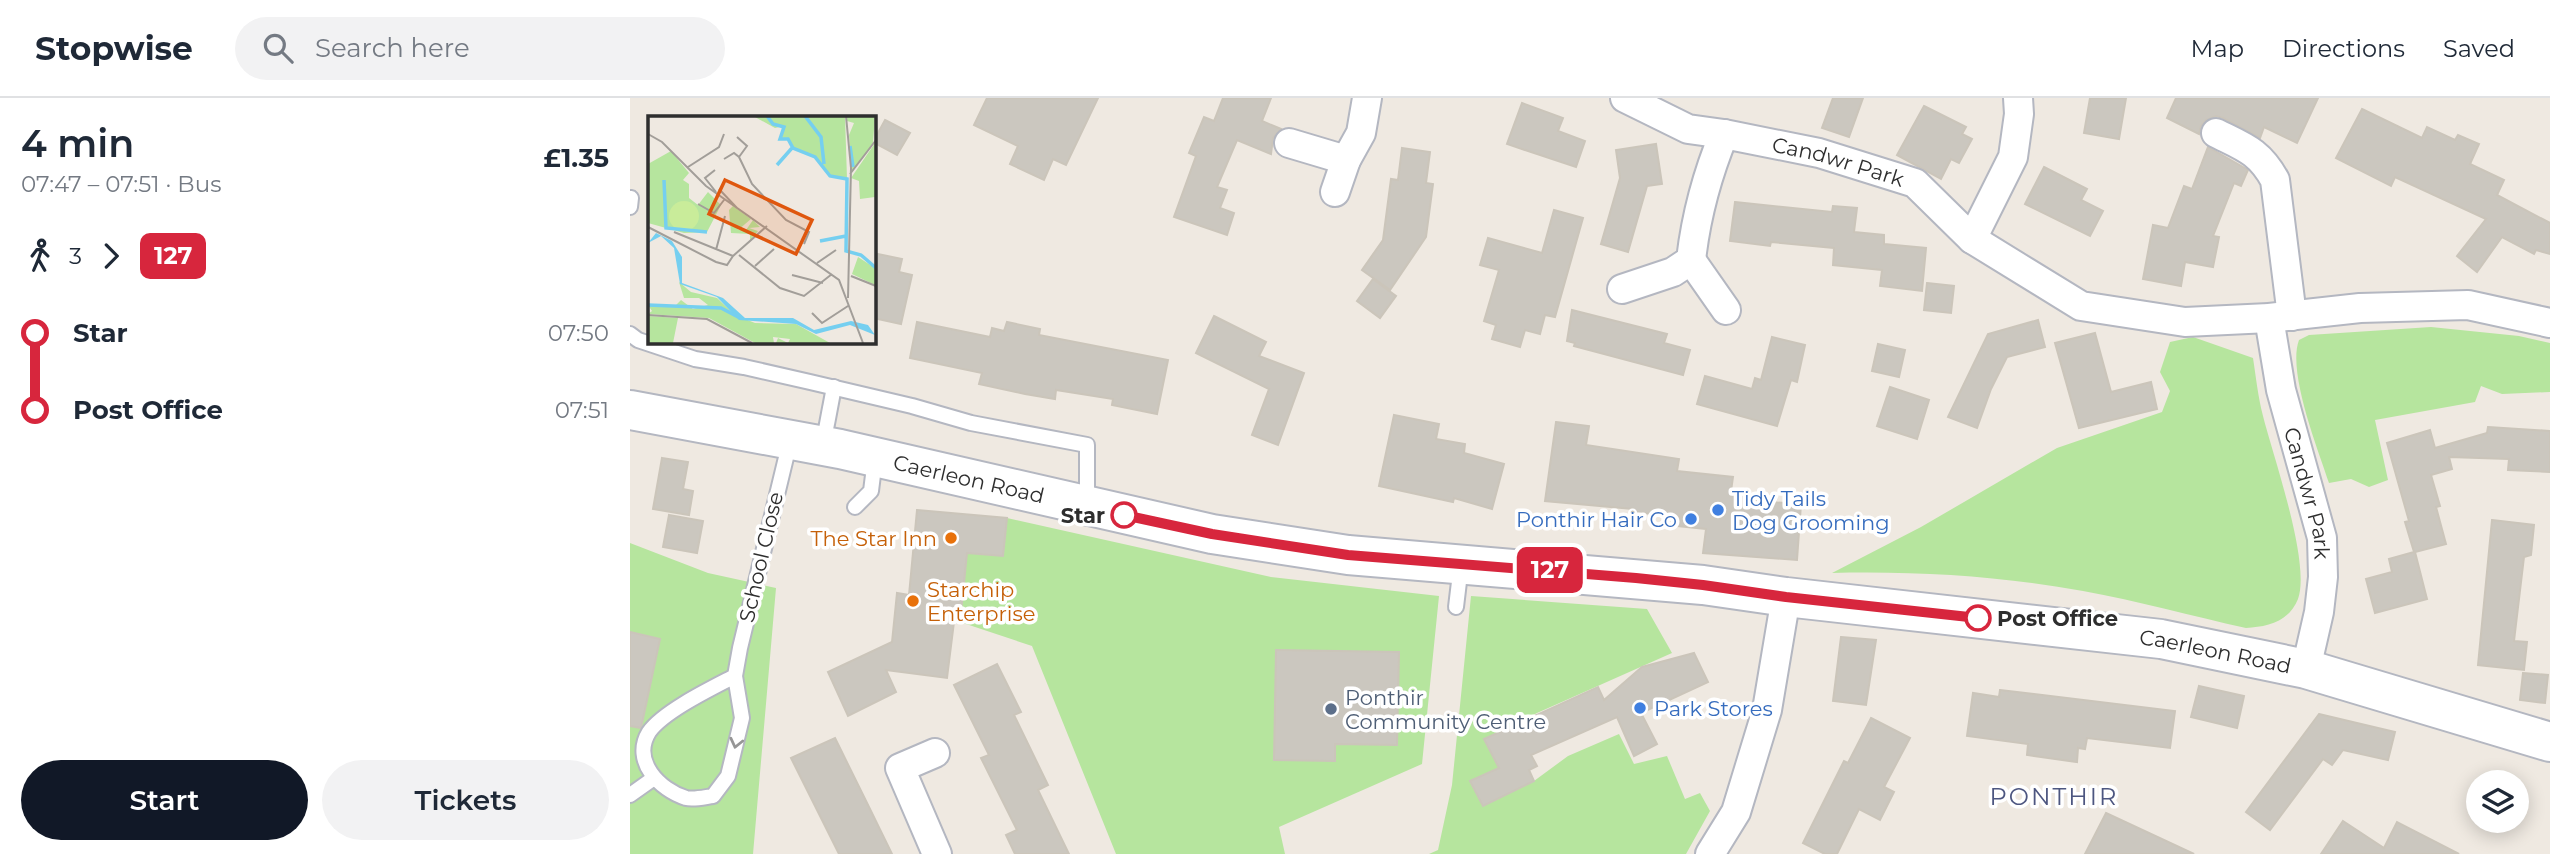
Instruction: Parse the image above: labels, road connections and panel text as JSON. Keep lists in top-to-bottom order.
{
  "streets": {
    "main road": ["Caerleon Road"],
    "street": ["Candwr Park"],
    "lane": ["School Close"]
  },
  "crossings": [
    ["Candwr Park", "Caerleon Road"],
    ["Caerleon Road", "School Close"]
  ],
  "districts": ["PONTHIR"],
  "places": [
    "Tidy Tails Dog Grooming",
    "Star",
    "Ponthir Hair Co",
    "The Star Inn",
    "Starchip Enterprise",
    "Post Office",
    "Park Stores",
    "Ponthir Community Centre"
  ],
  "lines": ["bus line 127"],
  "page": {
    "header": "Stopwise",
    "search": "Search here",
    "nav": ["Map", "Directions", "Saved"],
    "heading": ["4 min", "07:47 – 07:51 · Bus", "£1.35"],
    "on_map": "127",
    "legs": ["3", "127"],
    "list": [
      {
        "name": "Star",
        "value": "07:50"
      },
      {
        "name": "Post Office",
        "value": "07:51"
      }
    ],
    "buttons": ["Start", "Tickets"]
  }
}
